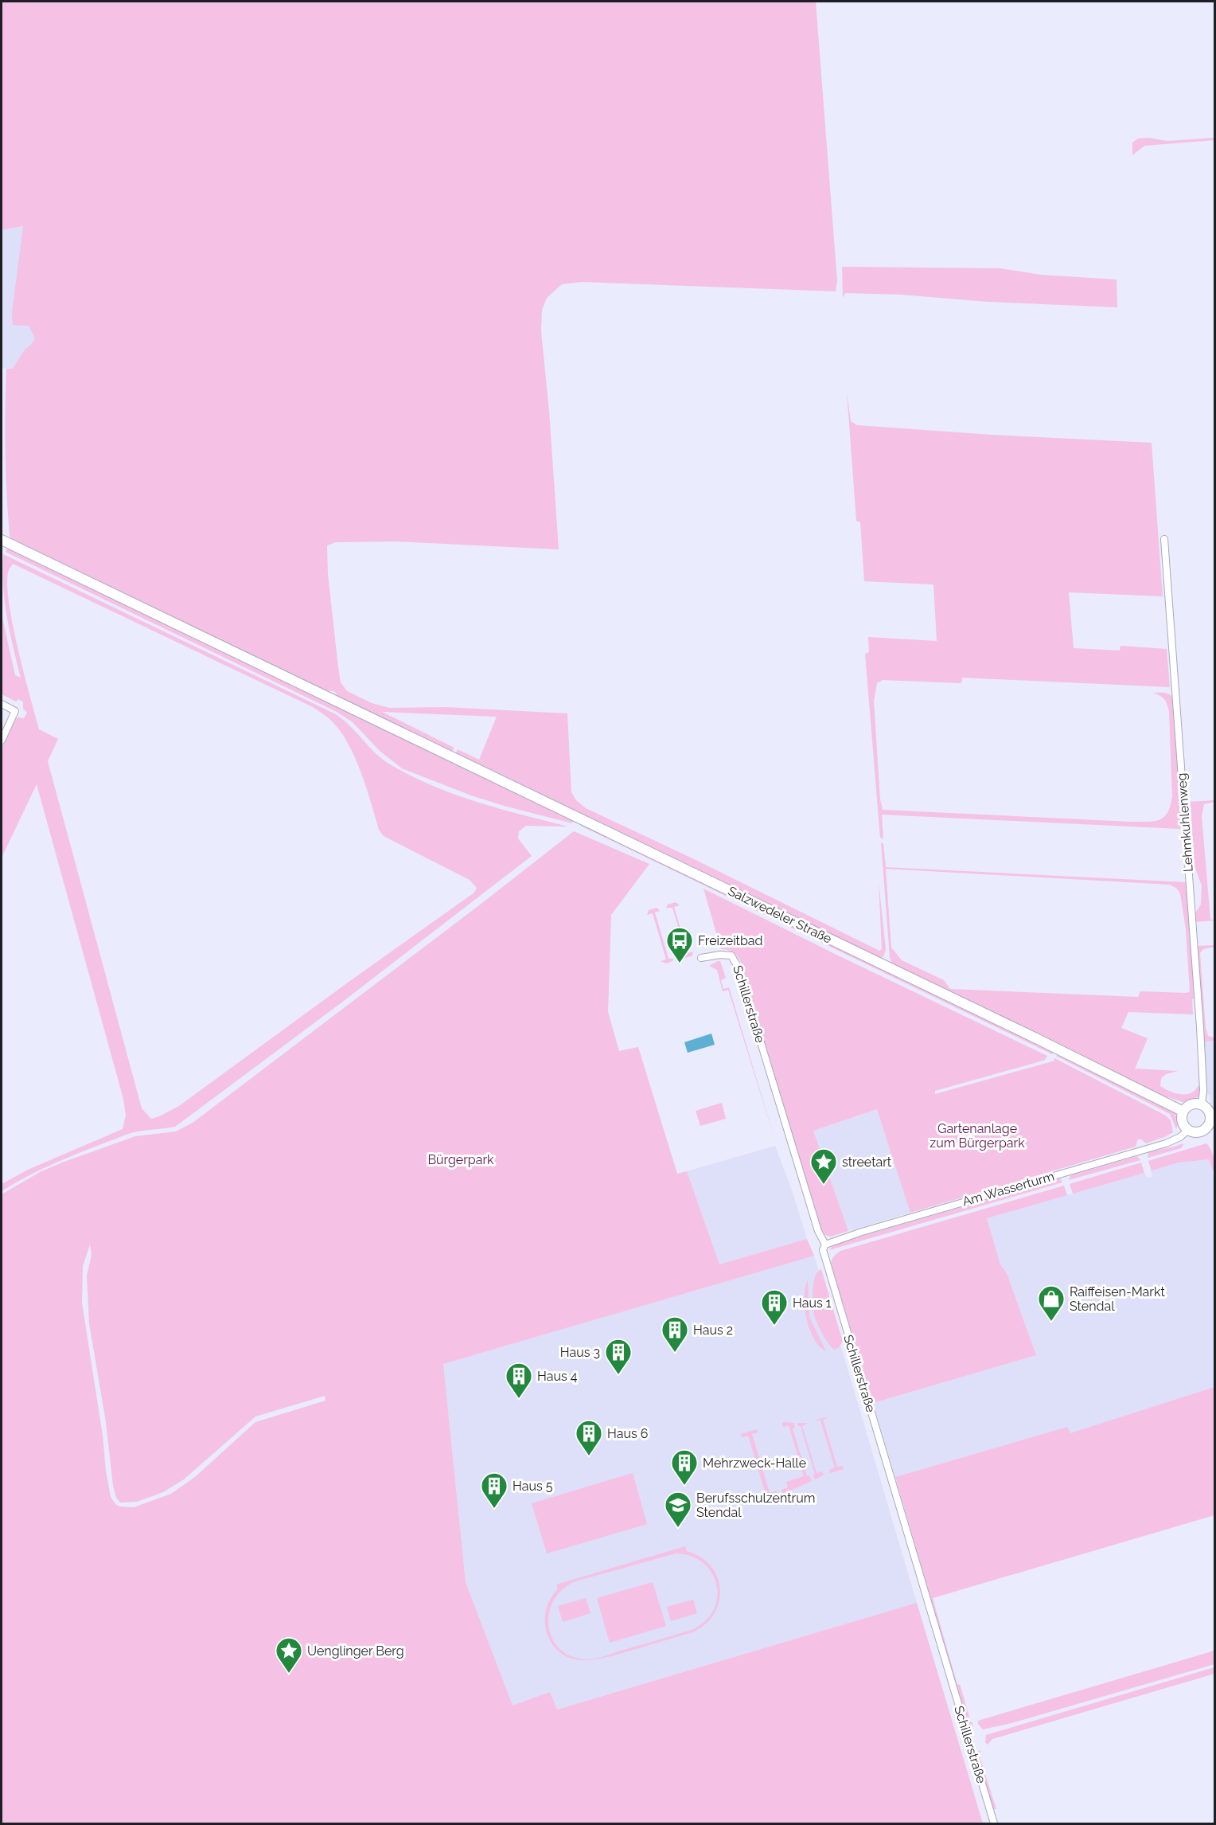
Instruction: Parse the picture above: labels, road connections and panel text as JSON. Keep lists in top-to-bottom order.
{
  "streets": {
    "main road": ["Salzwedeler Straße"],
    "street": ["Lehmkuhlenweg", "Schillerstraße", "Am Wasserturm"]
  },
  "crossings": [
    ["Lehmkuhlenweg", "Salzwedeler Straße"],
    ["Lehmkuhlenweg", "Am Wasserturm"],
    ["Salzwedeler Straße", "Am Wasserturm"],
    ["Schillerstraße", "Am Wasserturm"]
  ],
  "parks": ["Gartenanlage zum Bürgerpark", "Bürgerpark"],
  "places": {
    "bus stop": ["Freizeitbad"],
    "place": ["streetart", "Uenglinger Berg"],
    "shop": ["Raiffeisen-Markt Stendal"],
    "building": [
      "Haus 1",
      "Haus 2",
      "Haus 3",
      "Haus 4",
      "Haus 6",
      "Mehrzweck-Halle",
      "Haus 5"
    ],
    "school or university": ["Berufsschulzentrum Stendal"]
  }
}
